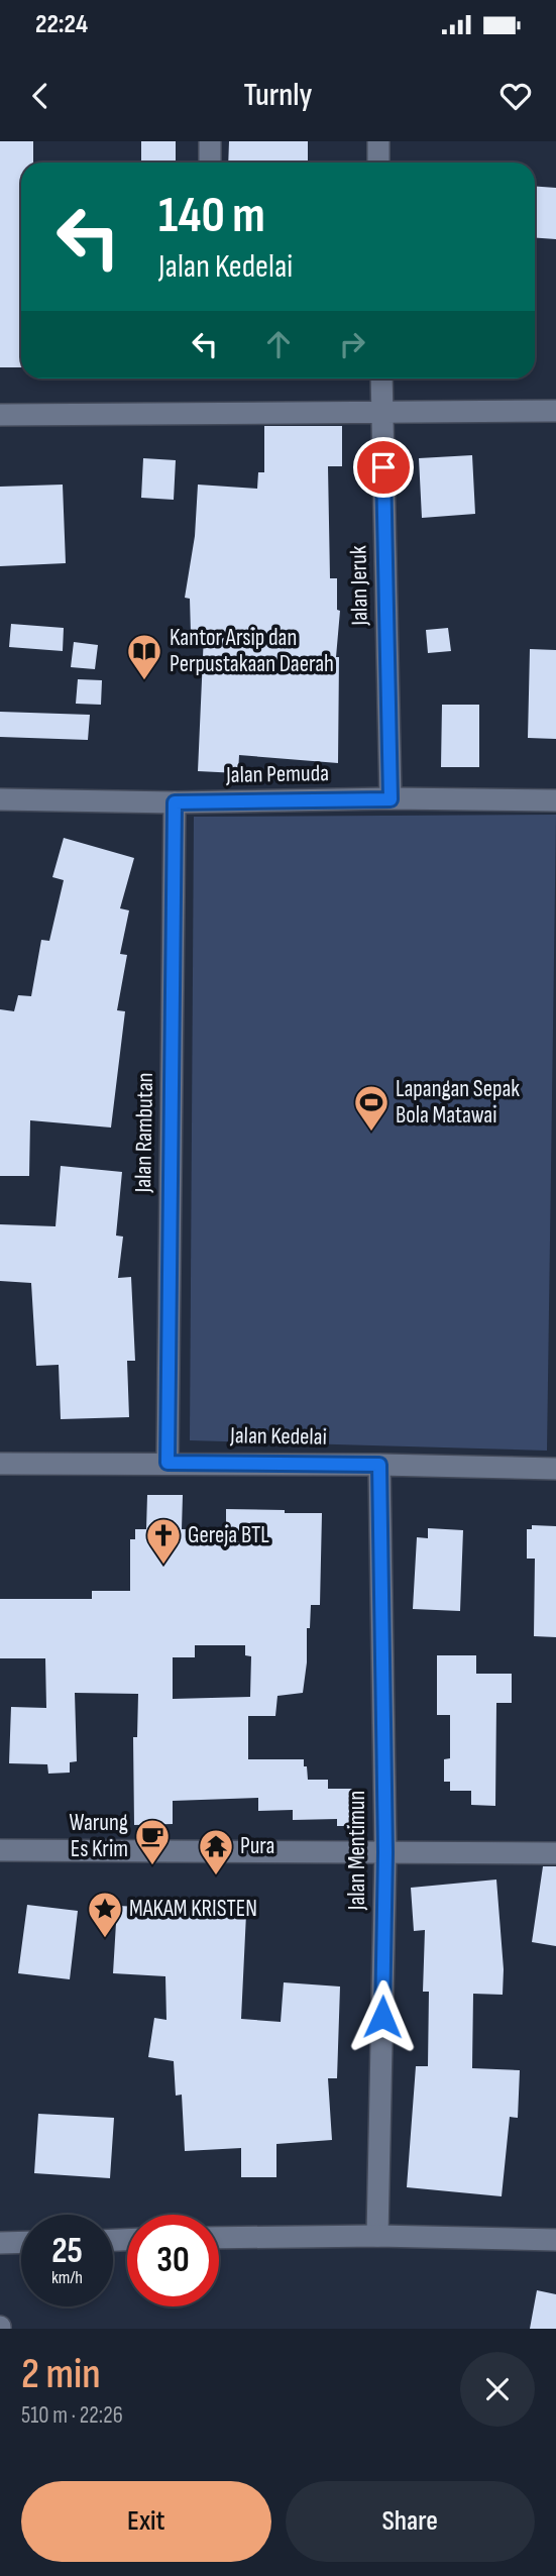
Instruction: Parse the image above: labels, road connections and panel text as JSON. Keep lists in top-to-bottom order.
{
  "streets": {
    "street": [
      "Jalan Jeruk",
      "Jalan Pemuda",
      "Jalan Rambutan",
      "Jalan Kedelai",
      "Jalan Mentimun"
    ]
  },
  "crossings": [
    ["Jalan Jeruk", "Jalan Pemuda"],
    ["Jalan Pemuda", "Jalan Rambutan"],
    ["Jalan Rambutan", "Jalan Kedelai"],
    ["Jalan Kedelai", "Jalan Mentimun"]
  ],
  "places": {
    "library": ["Kantor Arsip dan Perpustakaan Daerah"],
    "sports": ["Lapangan Sepak Bola Matawai"],
    "church": ["Gereja BTL"],
    "cafe": ["Warung Es Krim"],
    "temple": ["Pura"],
    "place": ["MAKAM KRISTEN"]
  },
  "page": {
    "status": "22:24",
    "header": "Turnly",
    "turn": ["140 m", "Jalan Kedelai"],
    "speed": "25 km/h",
    "limit": "30",
    "heading": ["2 min", "510 m · 22:26"],
    "buttons": ["Exit", "Share"]
  }
}
